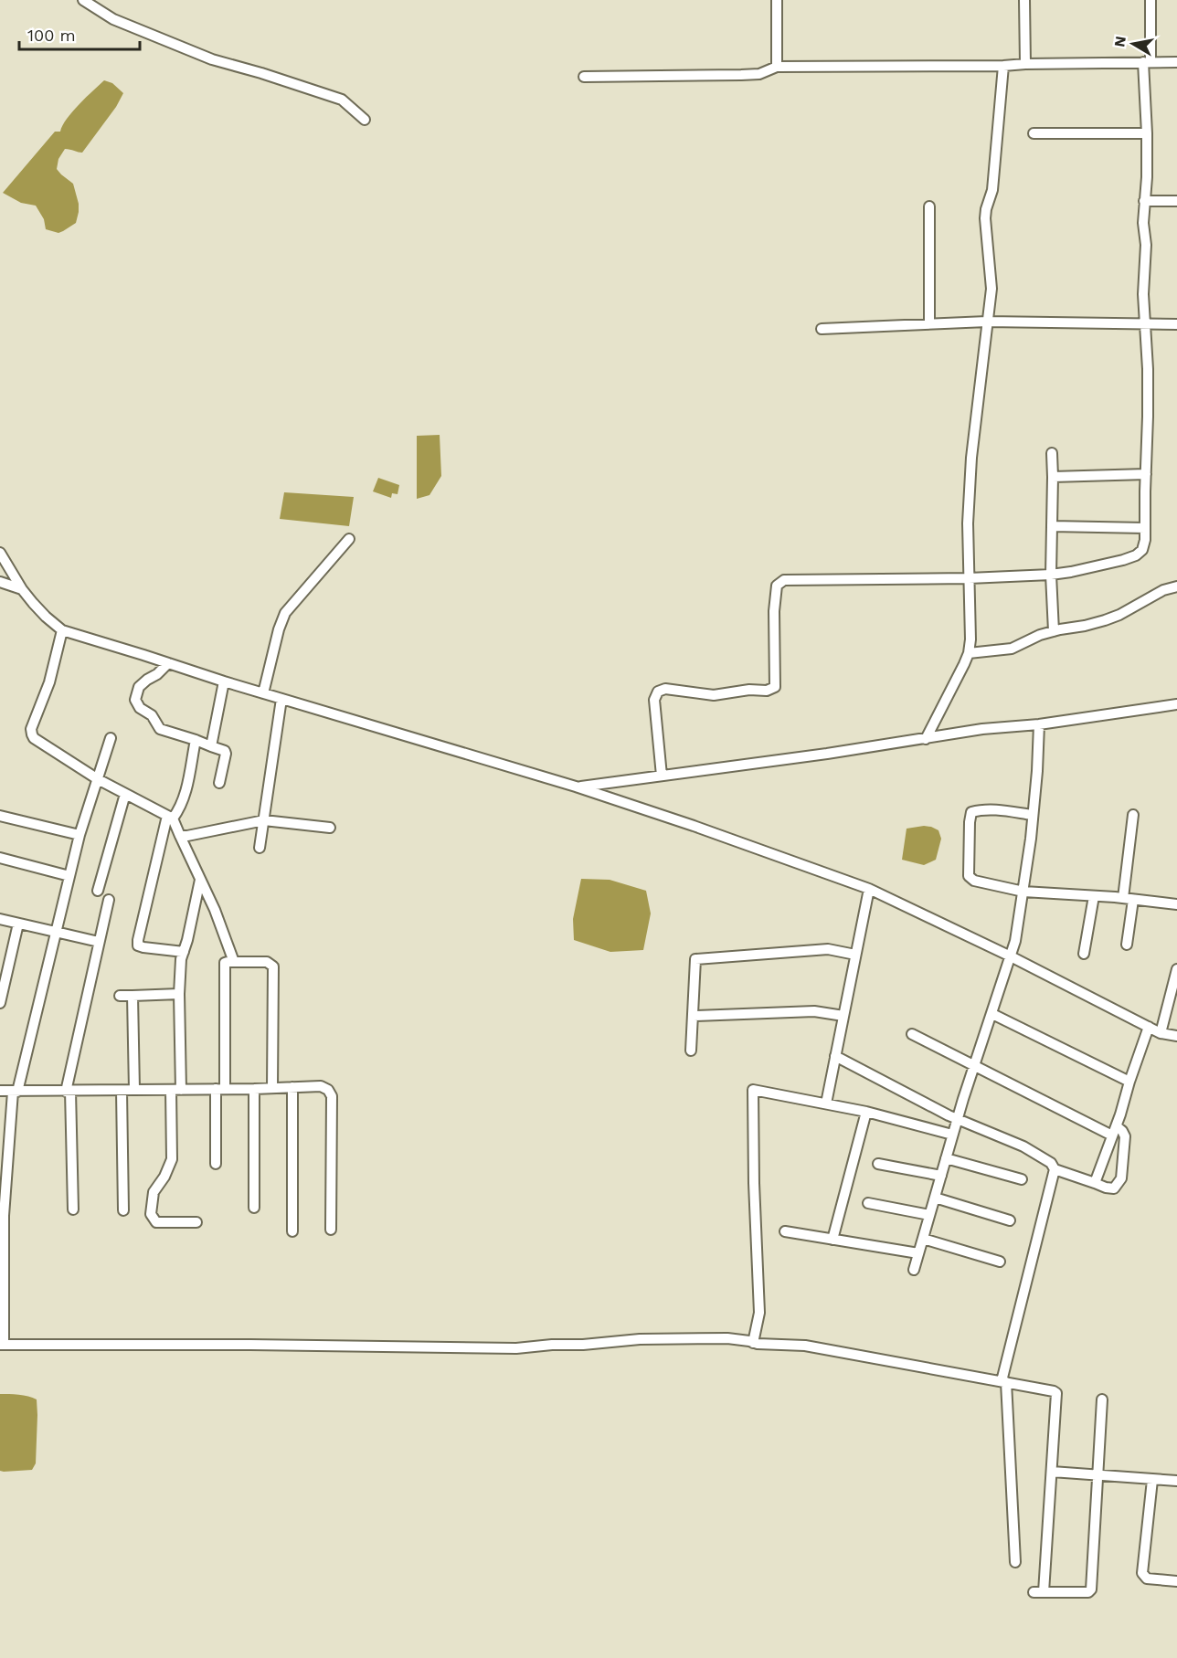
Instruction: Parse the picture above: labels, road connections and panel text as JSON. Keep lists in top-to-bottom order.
{
  "scale_bar": "100 m",
  "north": "left"
}
